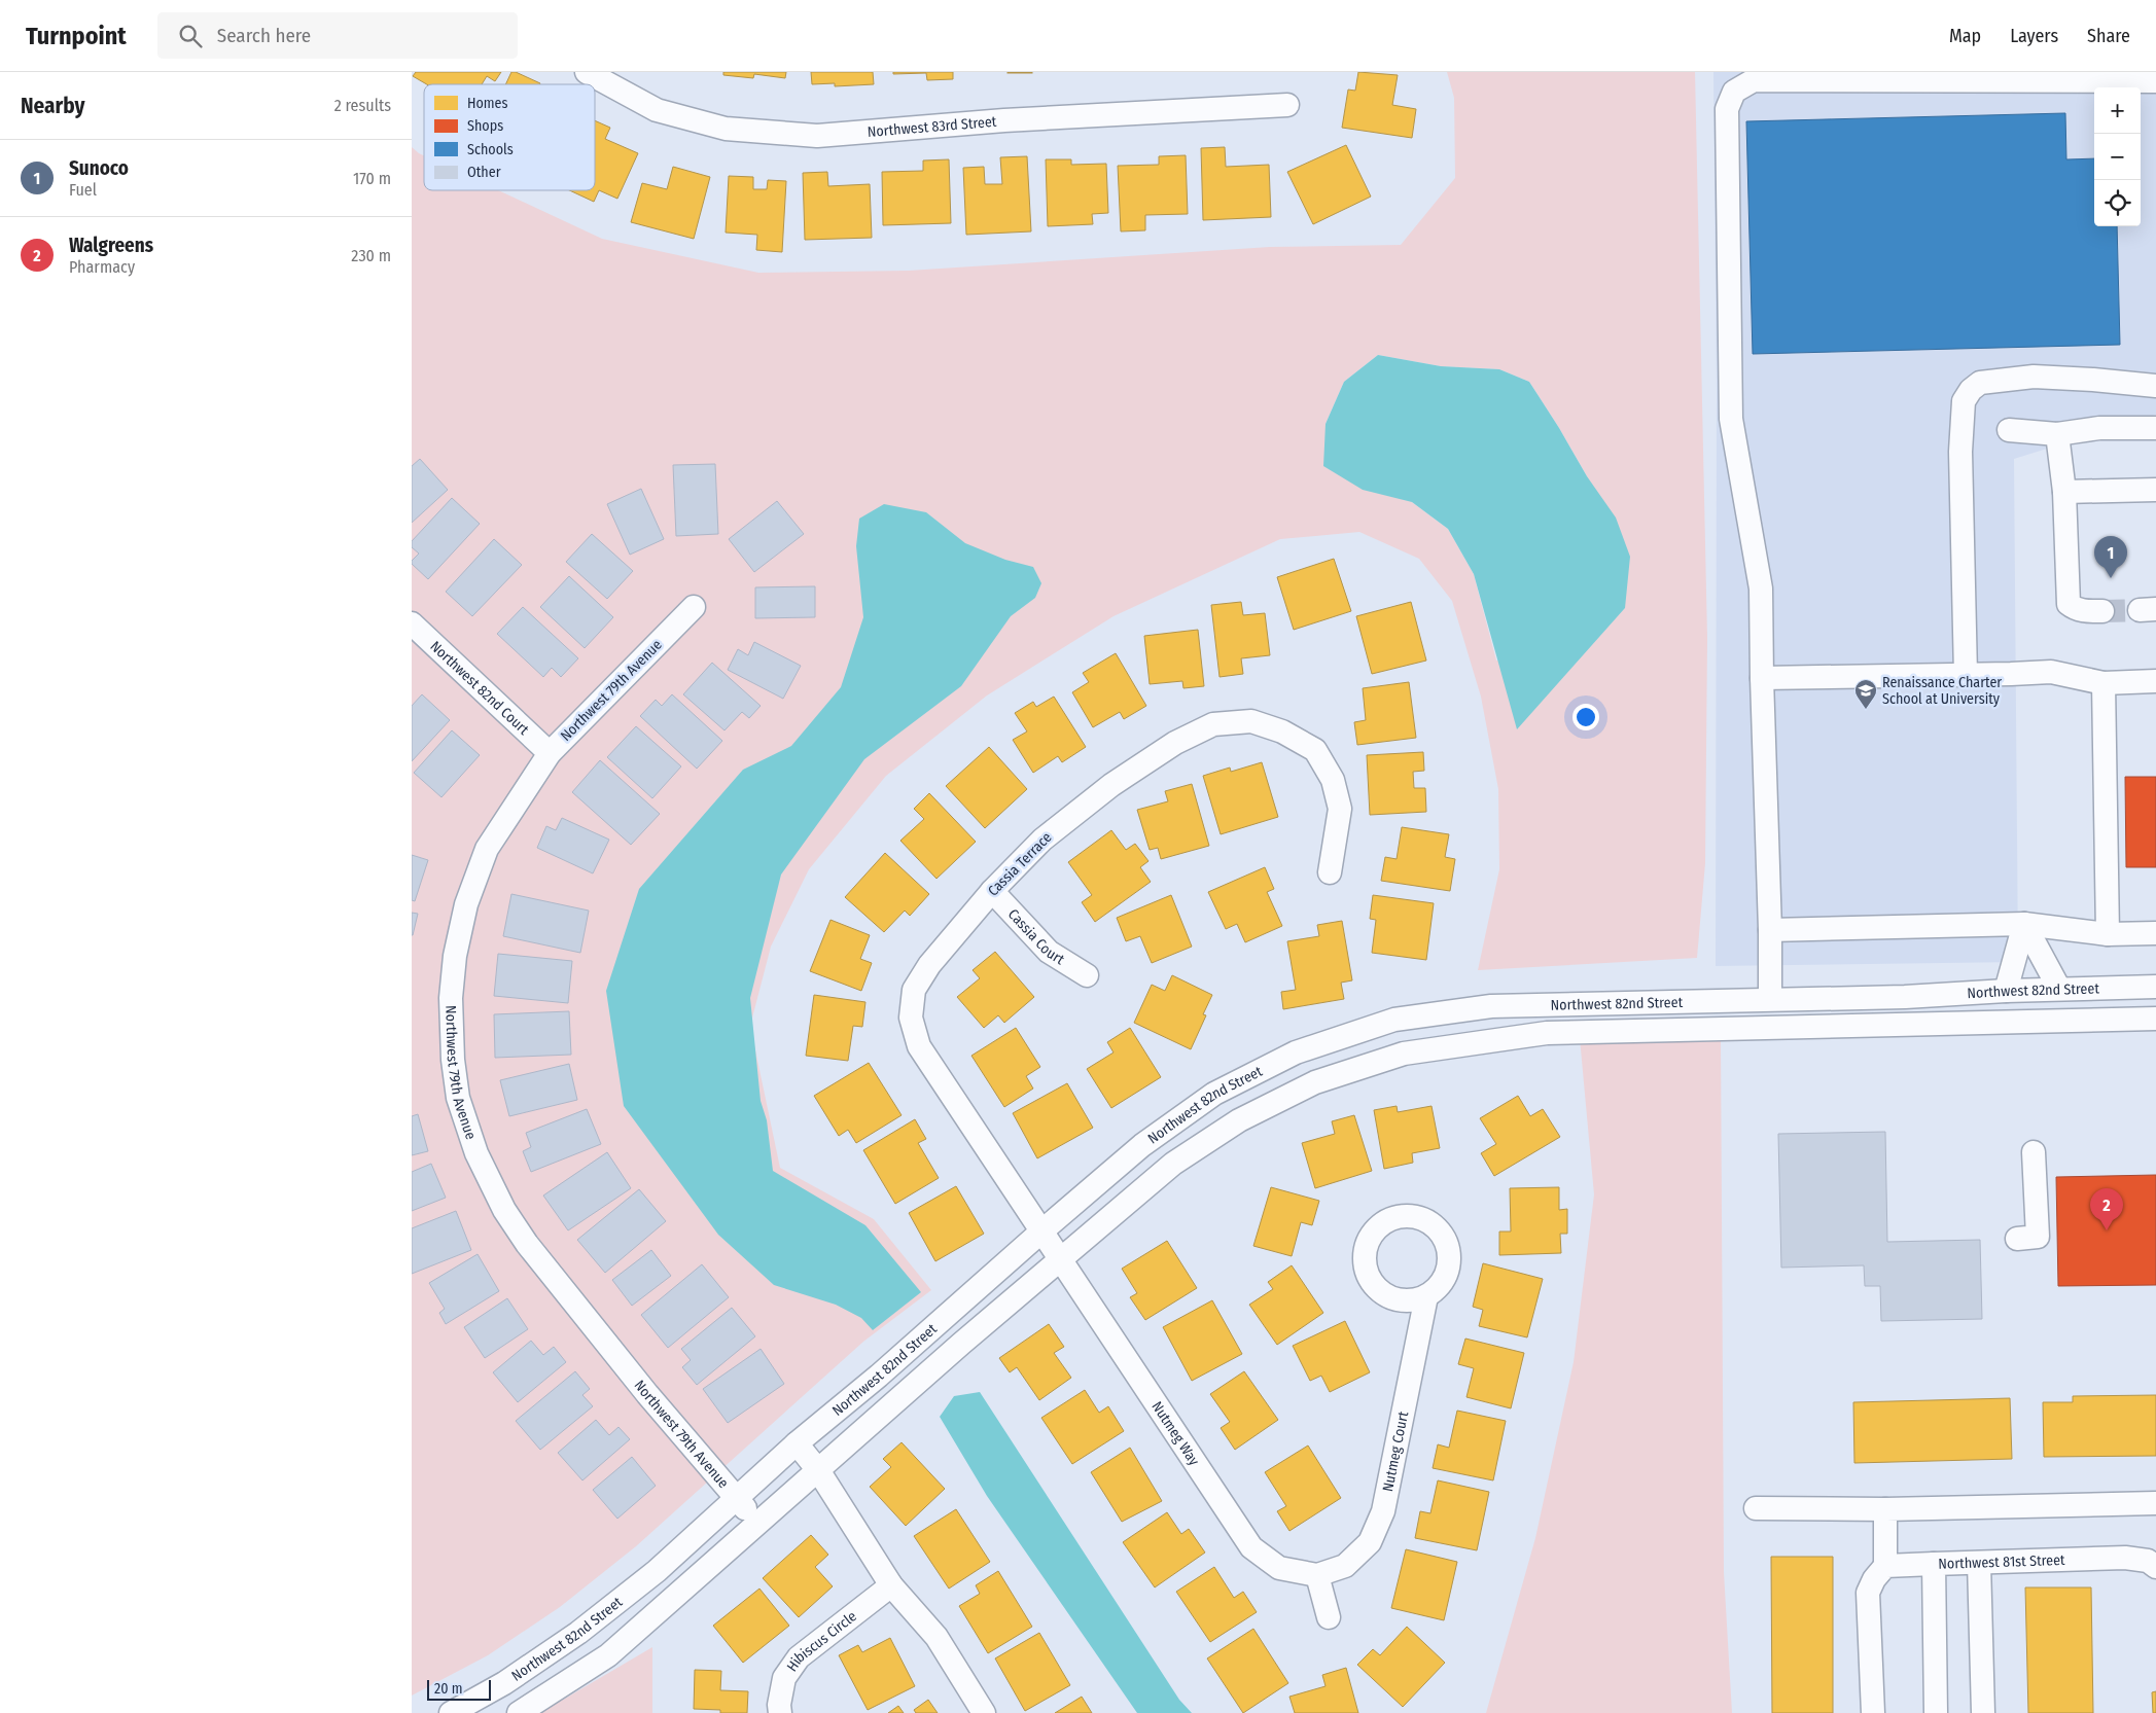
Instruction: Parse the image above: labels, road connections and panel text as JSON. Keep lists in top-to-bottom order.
{
  "streets": {
    "street": [
      "Northwest 83rd Street",
      "Northwest 82nd Court",
      "Northwest 79th Avenue",
      "Cassia Terrace",
      "Cassia Court",
      "Northwest 82nd Street",
      "Nutmeg Way",
      "Nutmeg Court",
      "Northwest 81st Street",
      "Hibiscus Circle"
    ]
  },
  "crossings": [
    ["Northwest 82nd Court", "Northwest 79th Avenue"],
    ["Northwest 79th Avenue", "Northwest 82nd Street"],
    ["Cassia Terrace", "Cassia Court"],
    ["Cassia Terrace", "Northwest 82nd Street"],
    ["Cassia Terrace", "Nutmeg Way"],
    ["Northwest 82nd Street", "Nutmeg Way"],
    ["Nutmeg Way", "Nutmeg Court"]
  ],
  "places": {
    "school or university": ["Renaissance Charter School at University"]
  },
  "legend": [
    "Homes",
    "Shops",
    "Schools",
    "Other"
  ],
  "scale_bar": "20 m",
  "page": {
    "header": "Turnpoint",
    "search": "Search here",
    "nav": ["Map", "Layers", "Share"],
    "heading": ["Nearby", "2 results"],
    "map_buttons": ["+", "−"],
    "list": [
      {
        "mark": "1",
        "name": "Sunoco",
        "note": "Fuel",
        "value": "170 m"
      },
      {
        "mark": "2",
        "name": "Walgreens",
        "note": "Pharmacy",
        "value": "230 m"
      }
    ],
    "pins": ["1", "2"],
    "scale": "20 m"
  }
}
